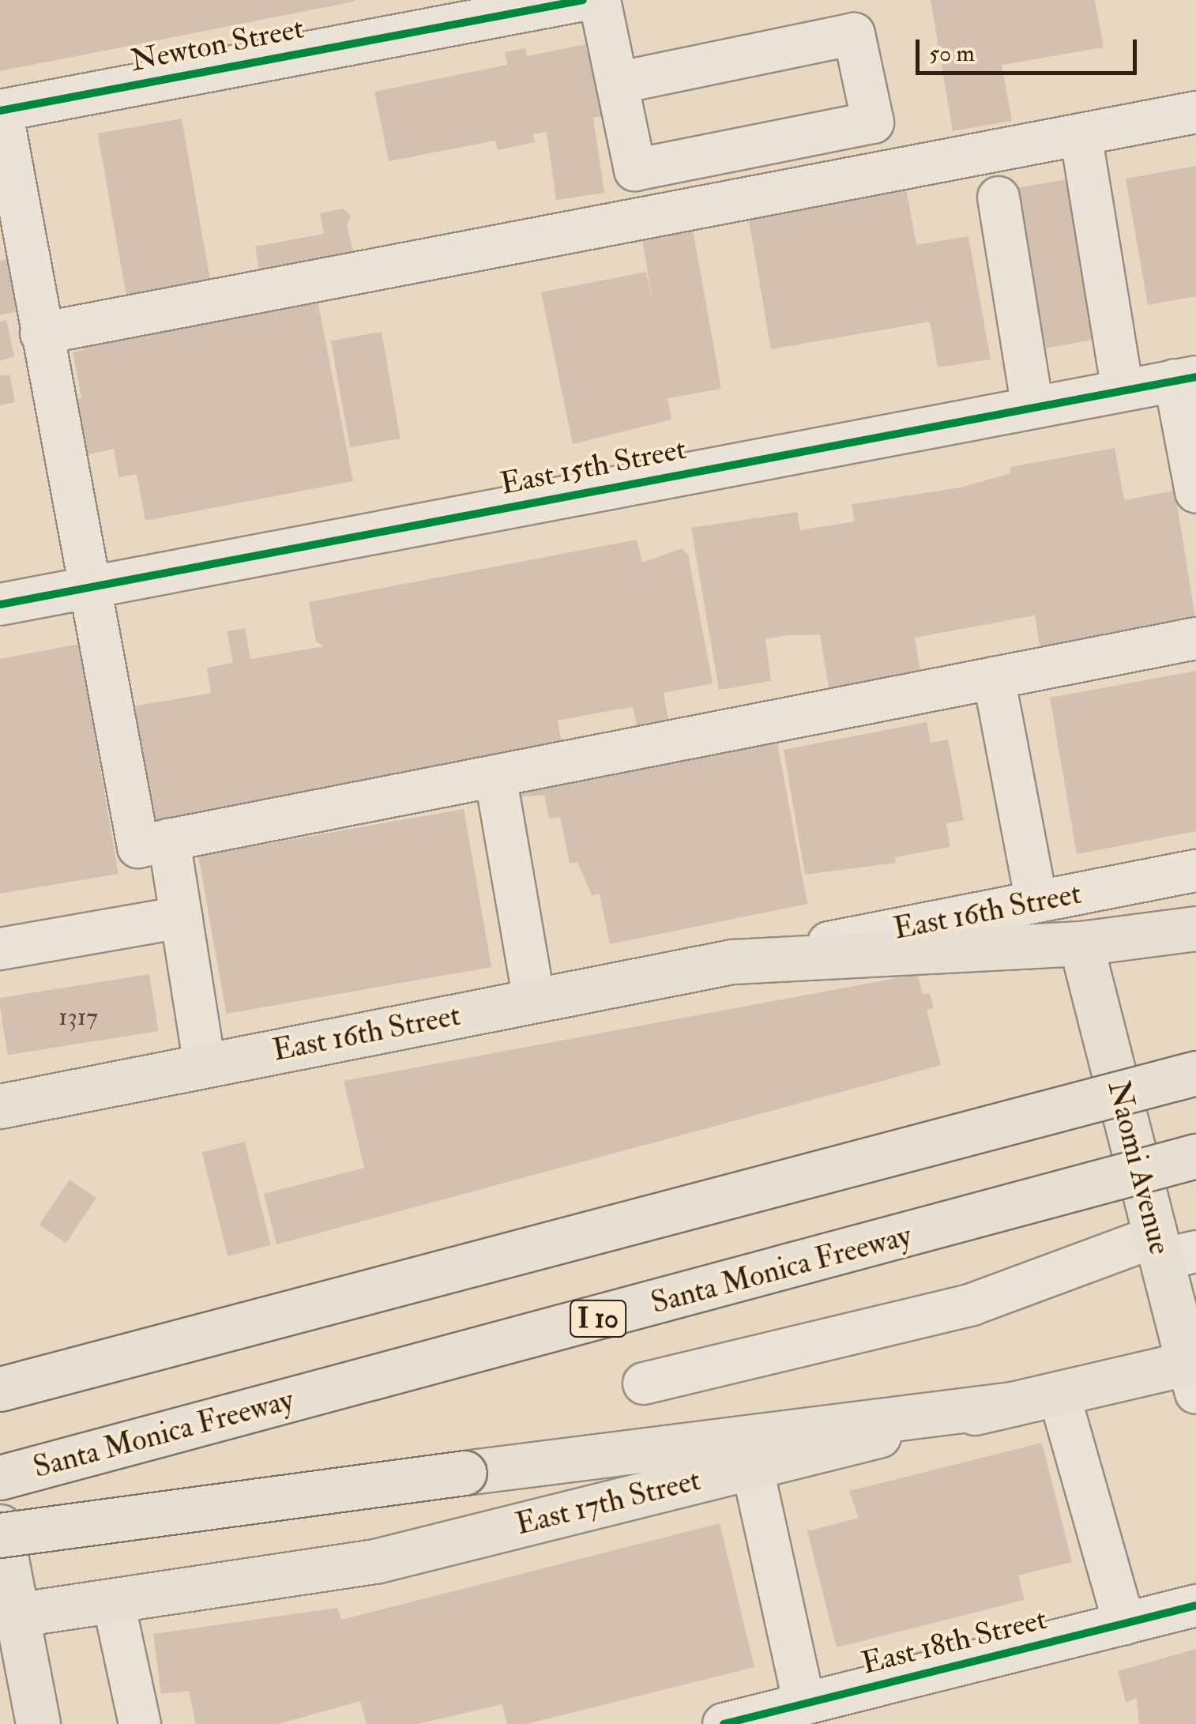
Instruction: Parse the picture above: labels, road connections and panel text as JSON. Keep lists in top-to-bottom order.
{
  "streets": {
    "main road": [
      "East 16th Street",
      "Naomi Avenue",
      "Santa Monica Freeway",
      "I 10",
      "East 17th Street"
    ],
    "street": ["Newton Street", "East 15th Street", "East 18th Street"]
  },
  "crossings": [
    ["East 16th Street", "Naomi Avenue"],
    ["Naomi Avenue", "East 17th Street"]
  ],
  "house_numbers": ["1317"],
  "scale_bar": "50 m"
}
